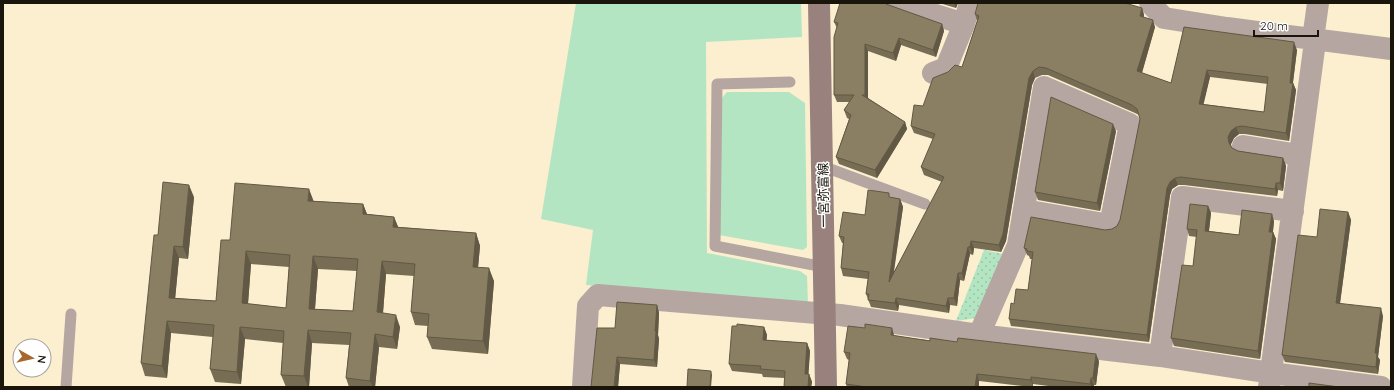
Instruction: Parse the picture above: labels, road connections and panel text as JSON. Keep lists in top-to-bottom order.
{
  "streets": {
    "main road": ["一宮弥富線"]
  },
  "scale_bar": "20 m",
  "north": "right"
}
